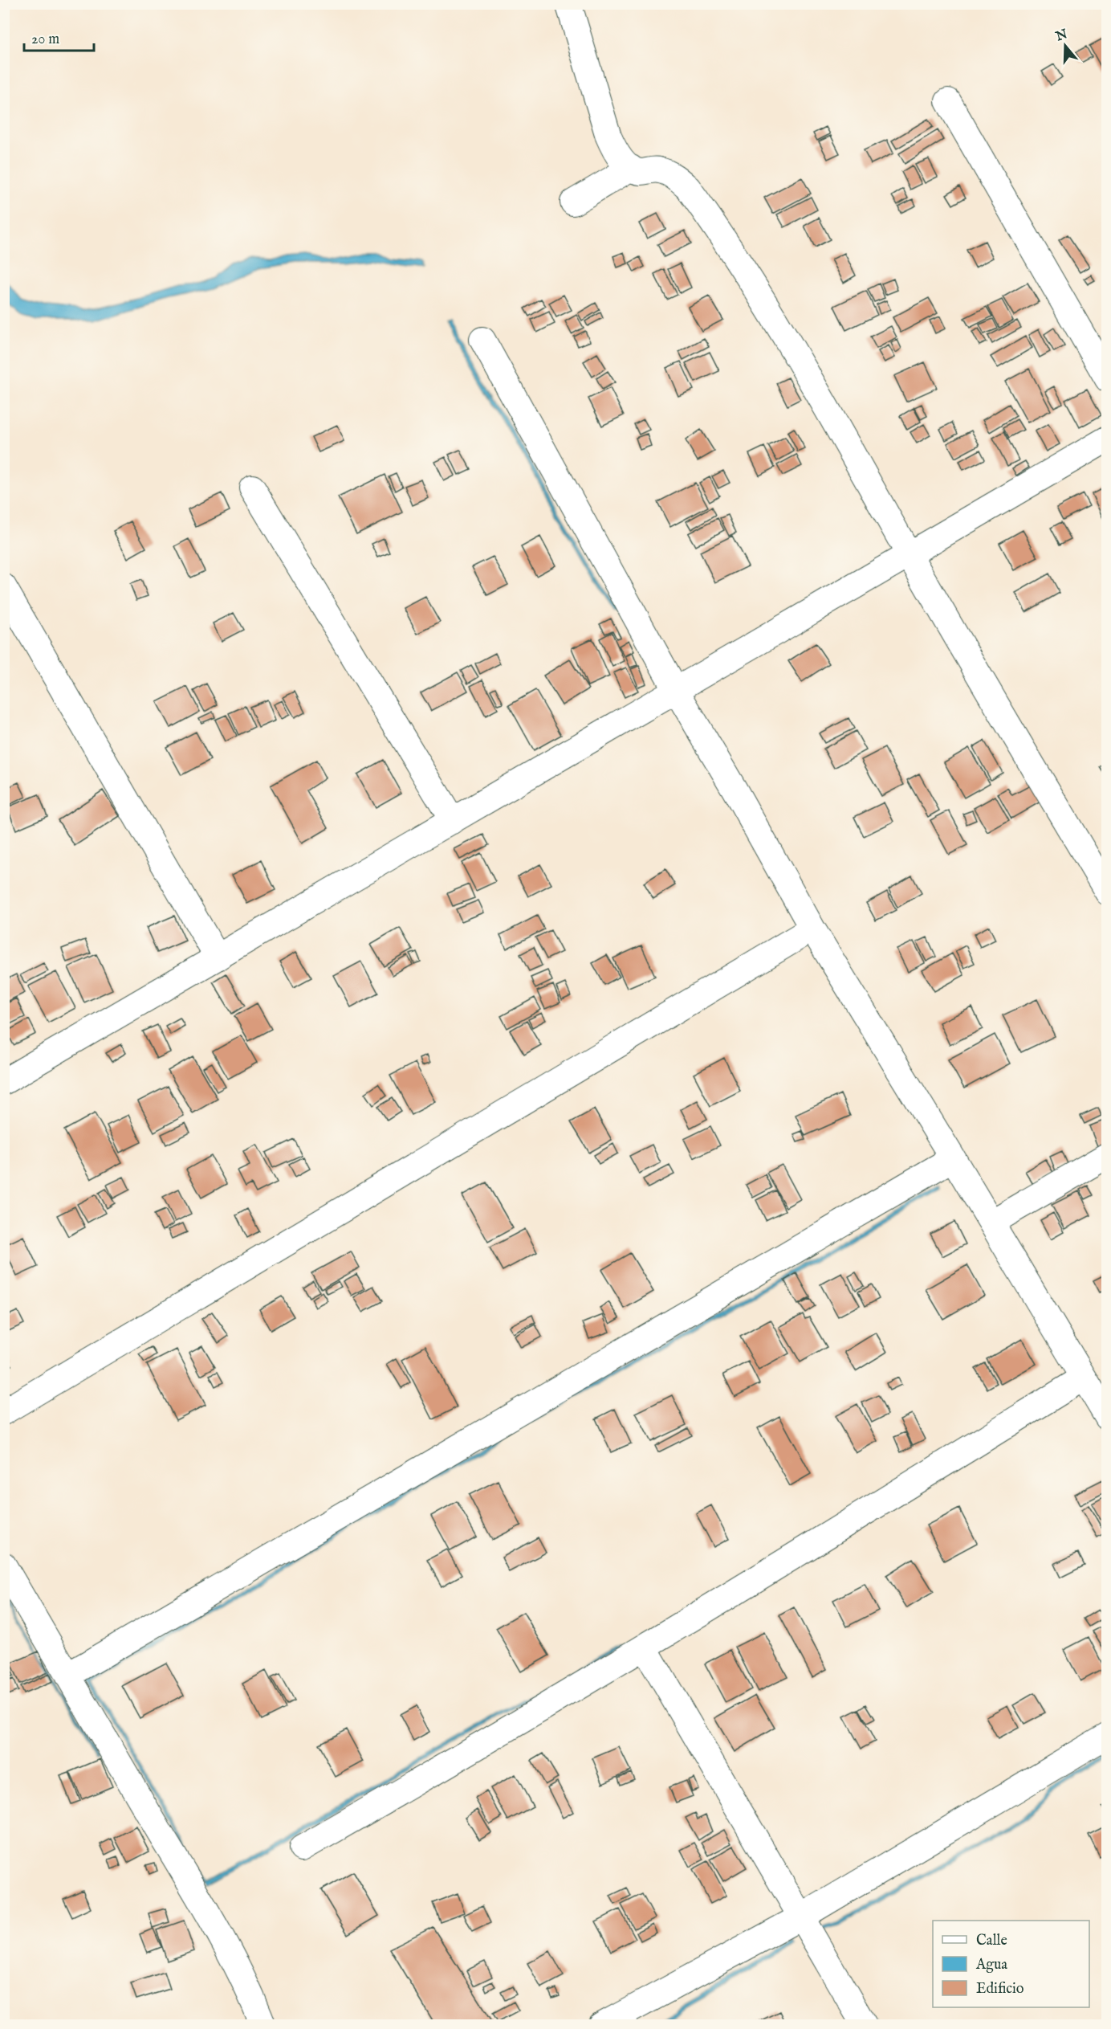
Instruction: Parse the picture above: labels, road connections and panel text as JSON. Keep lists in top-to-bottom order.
{
  "legend": ["Calle", "Agua", "Edificio"],
  "scale_bar": "20 m",
  "north": "top"
}
